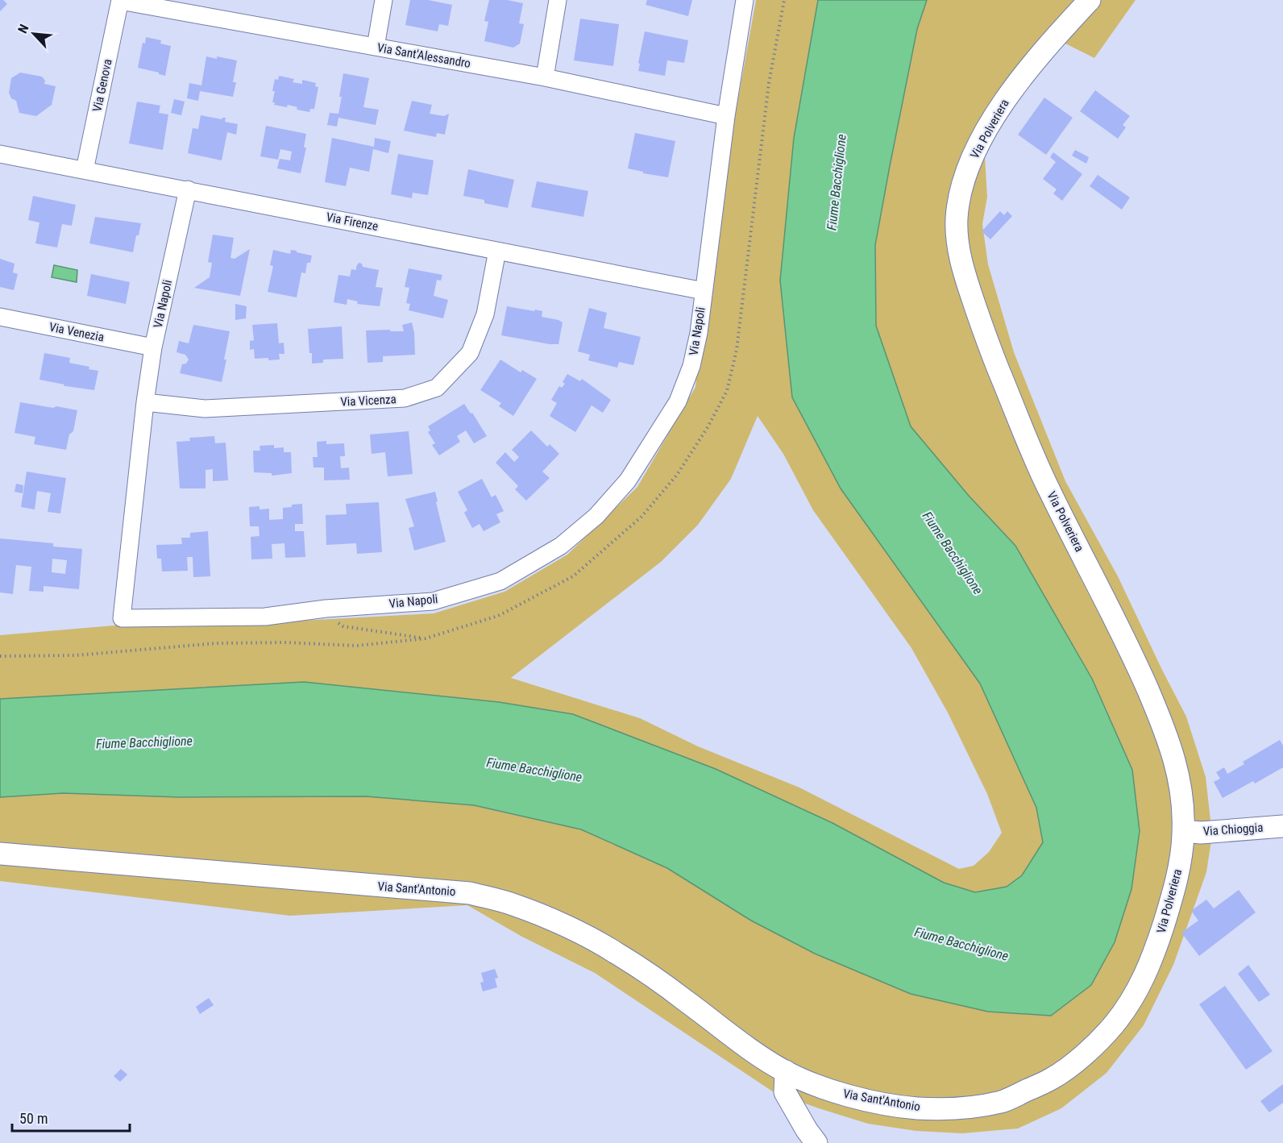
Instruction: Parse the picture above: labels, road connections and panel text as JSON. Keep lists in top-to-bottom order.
{
  "streets": {
    "street": [
      "Via Sant'Alessandro",
      "Via Genova",
      "Via Polveriera",
      "Via Firenze",
      "Via Napoli",
      "Via Venezia",
      "Via Vicenza",
      "Via Chioggia",
      "Via Sant'Antonio"
    ]
  },
  "crossings": [
    ["Via Sant'Alessandro", "Via Genova"],
    ["Via Sant'Alessandro", "Via Napoli"],
    ["Via Genova", "Via Firenze"],
    ["Via Polveriera", "Via Chioggia"],
    ["Via Polveriera", "Via Sant'Antonio"],
    ["Via Firenze", "Via Napoli"],
    ["Via Firenze", "Via Vicenza"],
    ["Via Napoli", "Via Venezia"],
    ["Via Napoli", "Via Vicenza"]
  ],
  "water": ["Fiume Bacchiglione"],
  "scale_bar": "50 m",
  "north": "top left"
}
